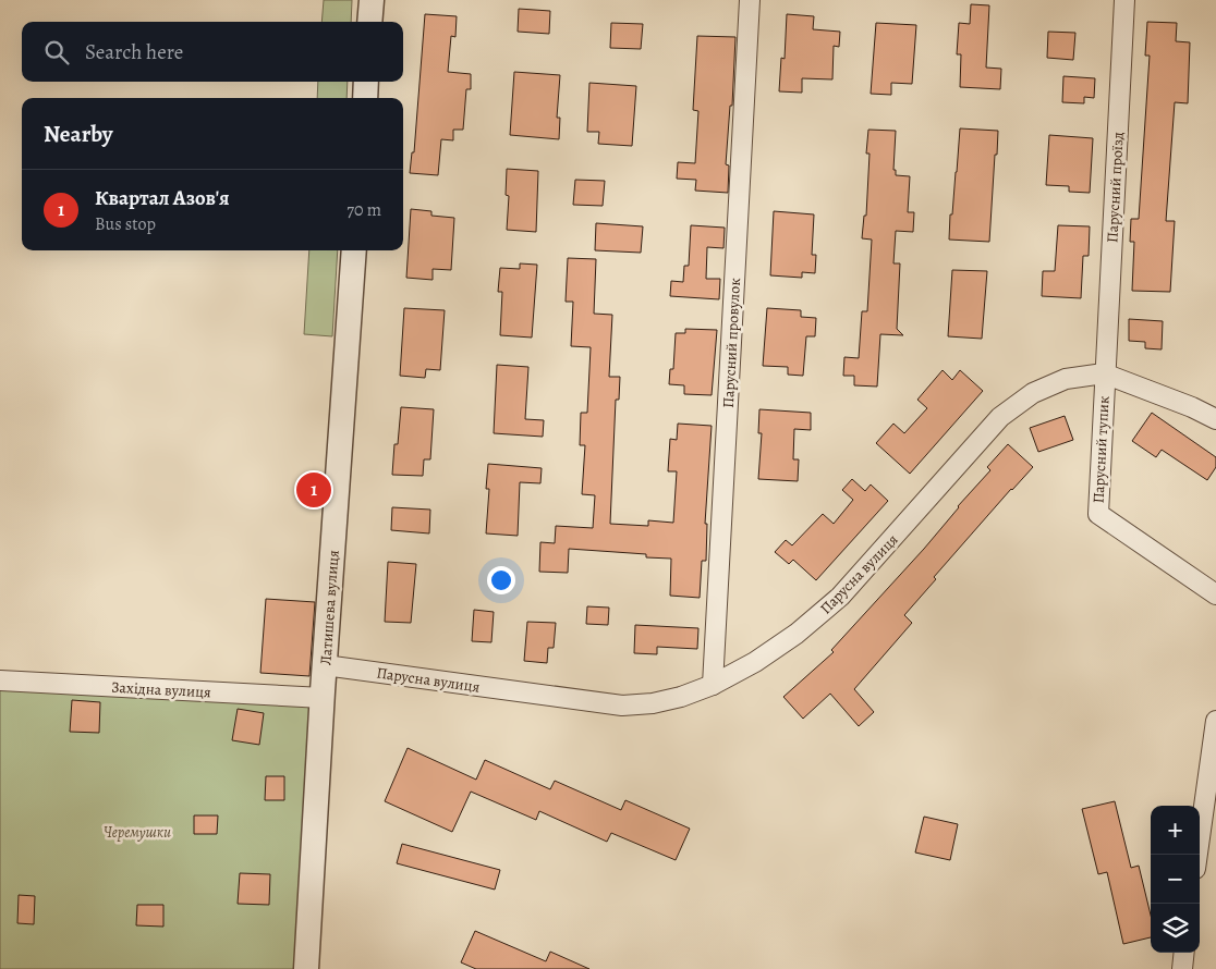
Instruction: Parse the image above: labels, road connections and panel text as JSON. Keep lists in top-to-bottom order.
{
  "streets": {
    "street": [
      "Парусний проїзд",
      "Парусний провулок",
      "Парусний тупик",
      "Парусна вулиця",
      "Латишева вулиця",
      "Західна вулиця"
    ]
  },
  "crossings": [
    ["Парусний проїзд", "Парусний тупик"],
    ["Парусний проїзд", "Парусна вулиця"],
    ["Парусний провулок", "Парусна вулиця"],
    ["Парусний тупик", "Парусна вулиця"],
    ["Парусна вулиця", "Латишева вулиця"],
    ["Латишева вулиця", "Західна вулиця"]
  ],
  "parks": ["Черемушки"],
  "page": {
    "search": "Search here",
    "heading": "Nearby",
    "list": [
      {
        "mark": "1",
        "name": "Квартал Азов'я",
        "note": "Bus stop",
        "value": "70 m"
      }
    ],
    "pins": "1",
    "map_buttons": ["+", "−"]
  }
}
